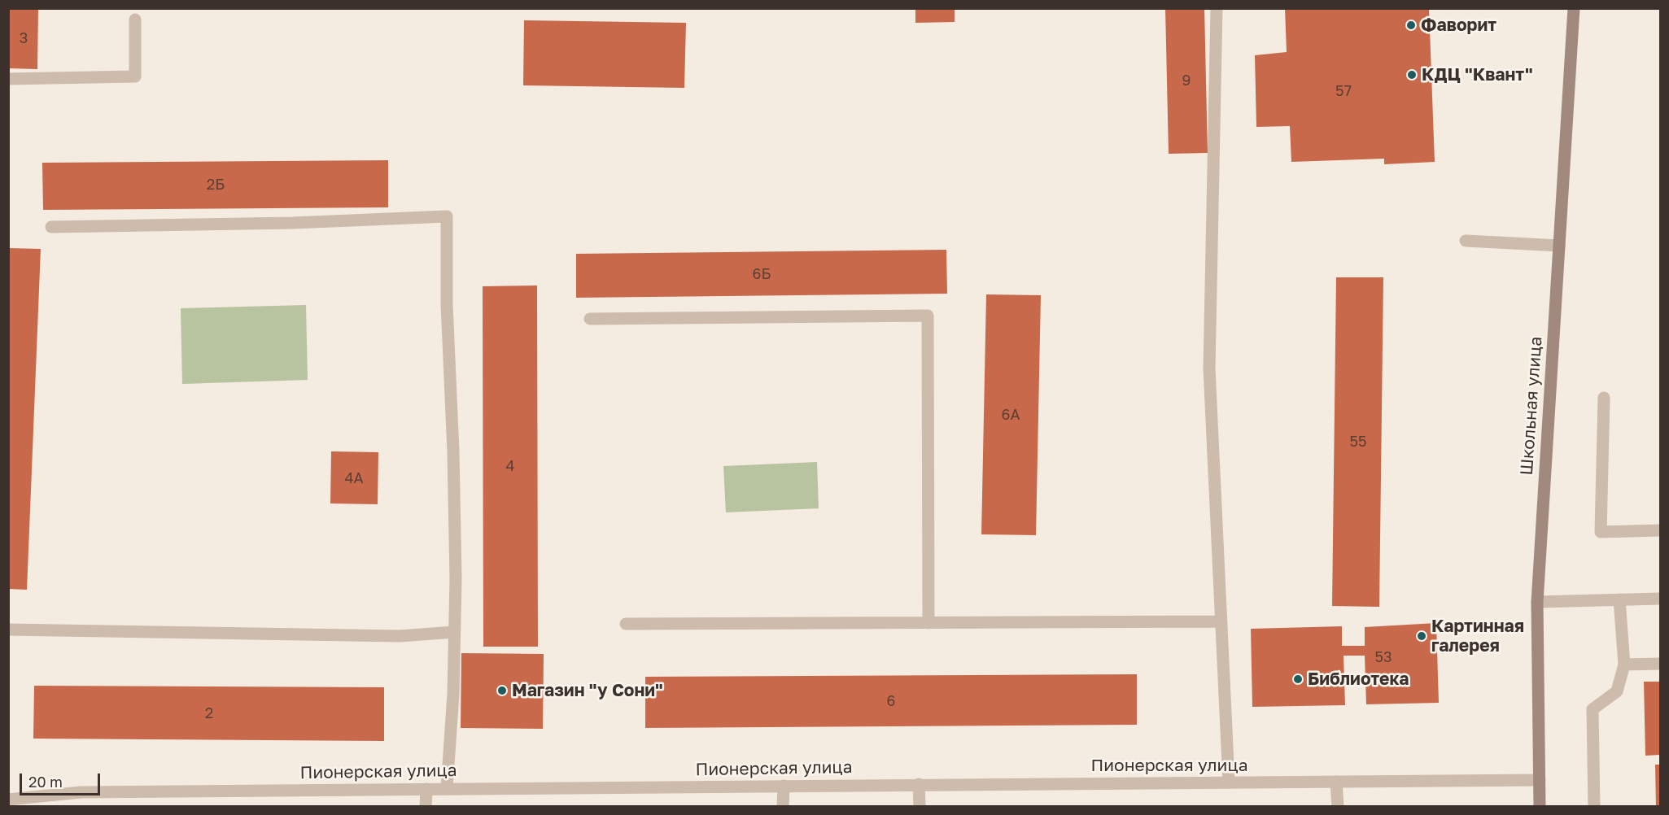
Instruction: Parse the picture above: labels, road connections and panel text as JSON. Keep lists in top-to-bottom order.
{
  "streets": {
    "main road": ["Школьная улица"],
    "street": ["Пионерская улица"]
  },
  "crossings": [
    ["Школьная улица", "Пионерская улица"]
  ],
  "places": [
    "Фаворит",
    "КДЦ \"Квант\"",
    "Картинная галерея",
    "Библиотека",
    "Магазин \"у Сони\""
  ],
  "house_numbers": [
    "3",
    "9",
    "57",
    "2Б",
    "6Б",
    "6А",
    "55",
    "4",
    "4А",
    "53",
    "6",
    "2"
  ],
  "scale_bar": "20 m"
}
